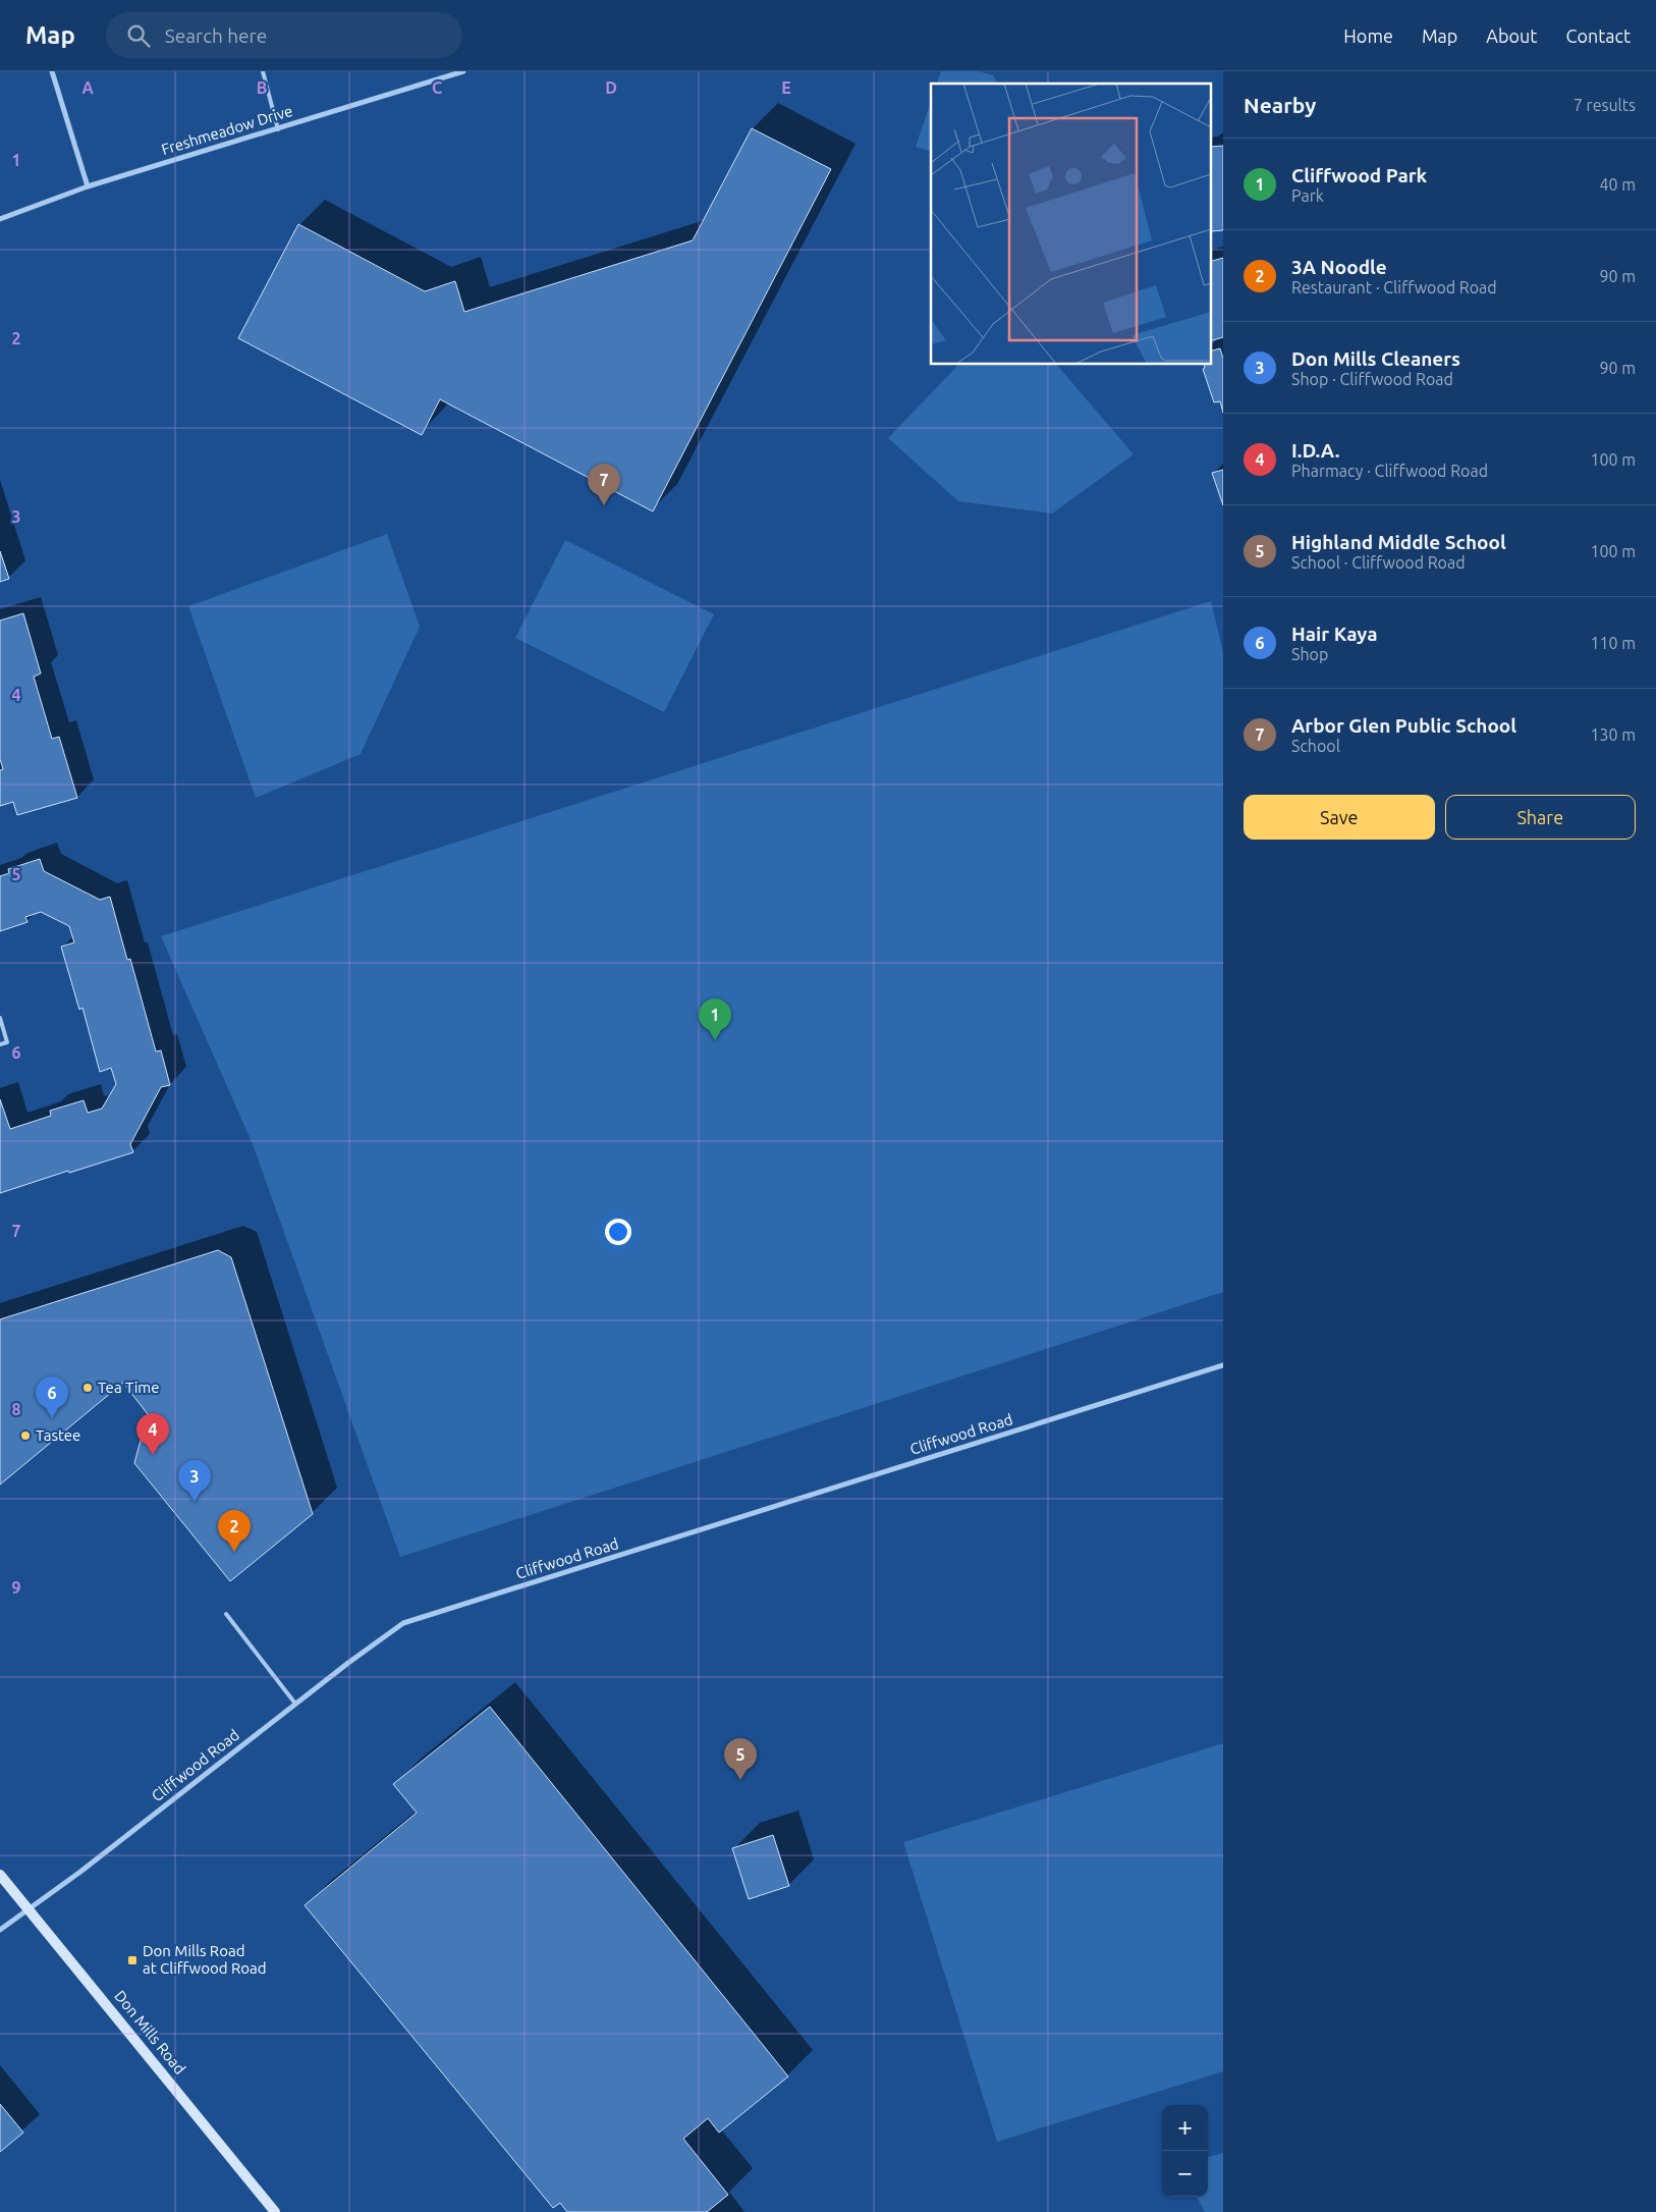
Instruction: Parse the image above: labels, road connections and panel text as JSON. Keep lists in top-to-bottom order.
{
  "streets": {
    "main road": ["Don Mills Road"],
    "street": ["Freshmeadow Drive", "Cliffwood Road"]
  },
  "crossings": [
    ["Cliffwood Road", "Don Mills Road"]
  ],
  "places": {
    "other": ["Tea Time", "Tastee"],
    "transit": ["Don Mills Road at Cliffwood Road"]
  },
  "page": {
    "header": "Map",
    "search": "Search here",
    "nav": [
      "Home",
      "Map",
      "About",
      "Contact"
    ],
    "heading": ["Nearby", "7 results"],
    "list": [
      {
        "mark": "1",
        "name": "Cliffwood Park",
        "note": "Park",
        "value": "40 m"
      },
      {
        "mark": "2",
        "name": "3A Noodle",
        "note": "Restaurant · Cliffwood Road",
        "value": "90 m"
      },
      {
        "mark": "3",
        "name": "Don Mills Cleaners",
        "note": "Shop · Cliffwood Road",
        "value": "90 m"
      },
      {
        "mark": "4",
        "name": "I.D.A.",
        "note": "Pharmacy · Cliffwood Road",
        "value": "100 m"
      },
      {
        "mark": "5",
        "name": "Highland Middle School",
        "note": "School · Cliffwood Road",
        "value": "100 m"
      },
      {
        "mark": "6",
        "name": "Hair Kaya",
        "note": "Shop",
        "value": "110 m"
      },
      {
        "mark": "7",
        "name": "Arbor Glen Public School",
        "note": "School",
        "value": "130 m"
      }
    ],
    "pins": [
      "7",
      "1",
      "6",
      "4",
      "3",
      "2",
      "5"
    ],
    "buttons": ["Save", "Share"],
    "map_buttons": ["+", "−"]
  },
  "grid": {
    "columns": [
      "A",
      "B",
      "C",
      "D",
      "E"
    ],
    "rows": [
      "1",
      "2",
      "3",
      "4",
      "5",
      "6",
      "7",
      "8",
      "9"
    ]
  }
}
